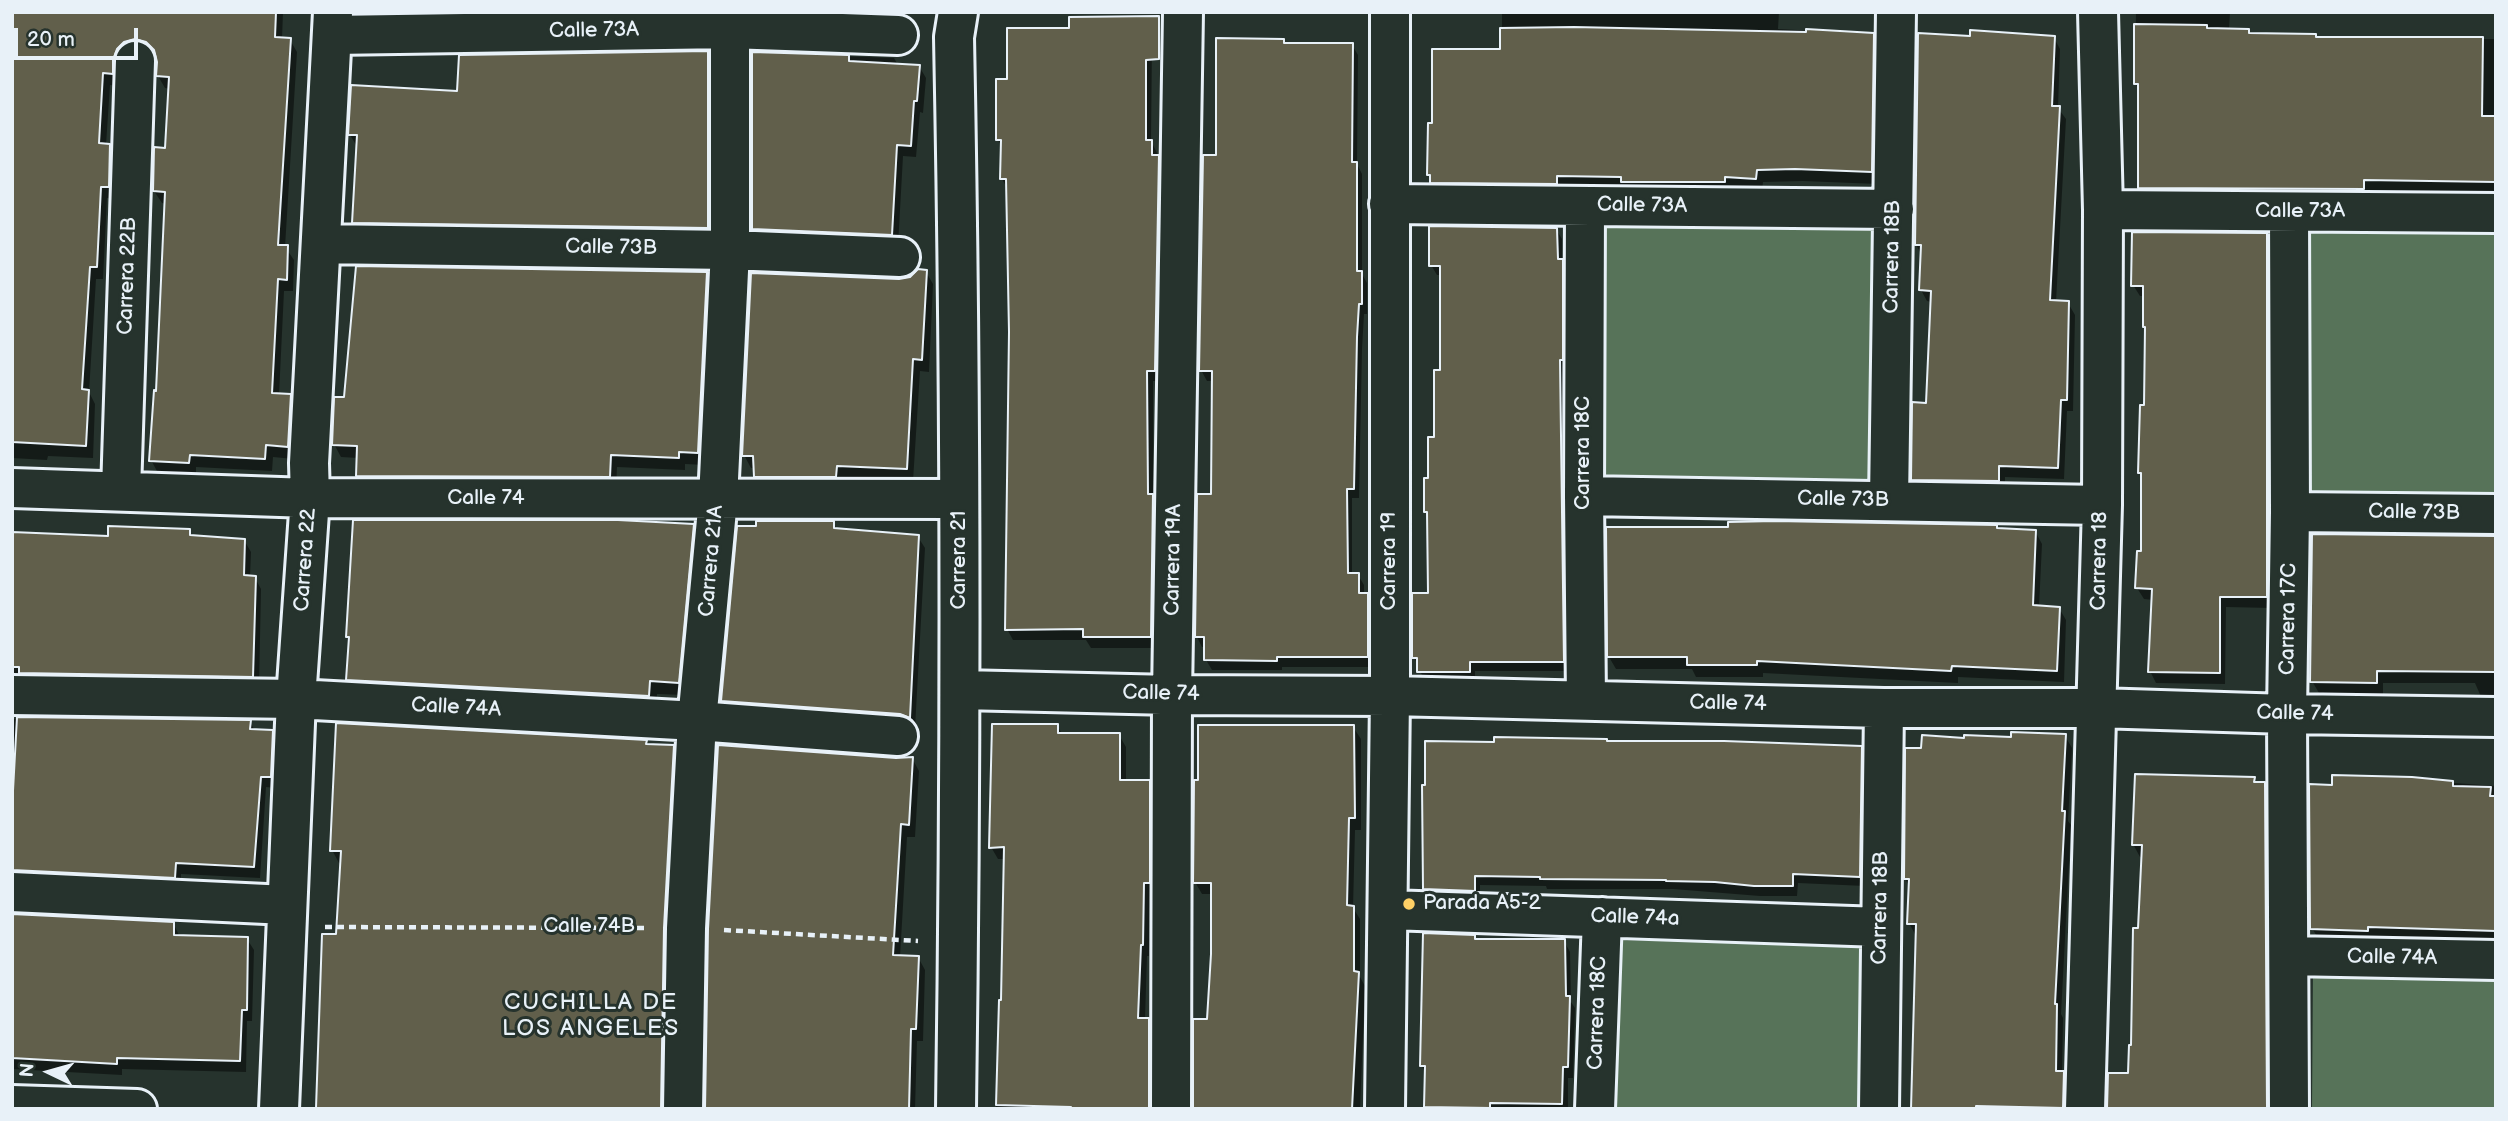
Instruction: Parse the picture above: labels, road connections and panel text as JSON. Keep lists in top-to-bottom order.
{
  "streets": {
    "street": [
      "Calle 73A",
      "Calle 73B",
      "Carrera 18B",
      "Carrera 22B",
      "Carrera 18C",
      "Calle 74",
      "Carrera 22",
      "Carrera 21",
      "Carrera 19A",
      "Carrera 21A",
      "Carrera 19",
      "Carrera 18",
      "Carrera 17C",
      "Calle 74A",
      "Calle 74a"
    ],
    "path": ["Calle 74B"]
  },
  "crossings": [
    ["Calle 73A", "Carrera 18B"],
    ["Calle 73A", "Carrera 18C"],
    ["Calle 73A", "Carrera 22"],
    ["Calle 73A", "Carrera 21A"],
    ["Calle 73A", "Carrera 19"],
    ["Calle 73A", "Carrera 18"],
    ["Calle 73A", "Carrera 17C"],
    ["Calle 73B", "Carrera 18B"],
    ["Calle 73B", "Carrera 18C"],
    ["Calle 73B", "Carrera 22"],
    ["Calle 73B", "Carrera 21A"],
    ["Calle 73B", "Carrera 18"],
    ["Calle 73B", "Carrera 17C"],
    ["Carrera 18B", "Calle 74"],
    ["Carrera 18B", "Calle 74a"],
    ["Carrera 22B", "Calle 74"],
    ["Carrera 18C", "Calle 74"],
    ["Carrera 18C", "Calle 74a"],
    ["Calle 74", "Carrera 22"],
    ["Calle 74", "Carrera 21"],
    ["Calle 74", "Carrera 19A"],
    ["Calle 74", "Carrera 21A"],
    ["Calle 74", "Carrera 19"],
    ["Calle 74", "Carrera 18"],
    ["Calle 74", "Carrera 17C"],
    ["Carrera 22", "Calle 74A"],
    ["Carrera 22", "Calle 74B"],
    ["Carrera 21A", "Calle 74A"],
    ["Carrera 21A", "Calle 74B"],
    ["Carrera 19", "Calle 74a"],
    ["Carrera 17C", "Calle 74A"]
  ],
  "districts": ["CUCHILLA DE LOS ANGELES"],
  "places": ["Parada A5-2"],
  "scale_bar": "20 m",
  "north": "left"
}
